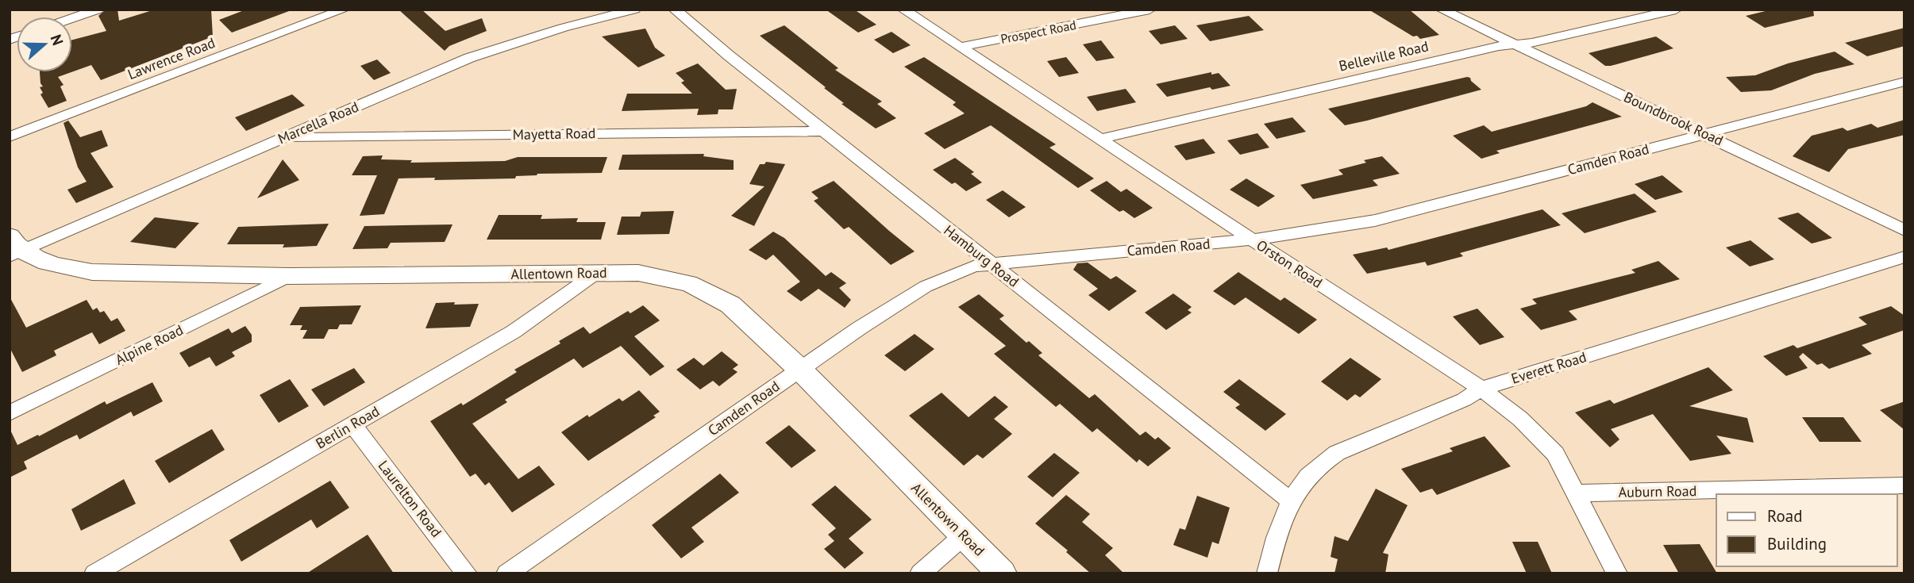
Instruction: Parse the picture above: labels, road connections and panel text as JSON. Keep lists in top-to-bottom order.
{
  "streets": {
    "street": [
      "Prospect Road",
      "Belleville Road",
      "Lawrence Road",
      "Boundbrook Road",
      "Marcella Road",
      "Mayetta Road",
      "Camden Road",
      "Hamburg Road",
      "Orston Road",
      "Allentown Road",
      "Alpine Road",
      "Everett Road",
      "Berlin Road",
      "Auburn Road",
      "Laurelton Road"
    ]
  },
  "crossings": [
    ["Prospect Road", "Orston Road"],
    ["Belleville Road", "Boundbrook Road"],
    ["Belleville Road", "Orston Road"],
    ["Boundbrook Road", "Camden Road"],
    ["Marcella Road", "Mayetta Road"],
    ["Marcella Road", "Allentown Road"],
    ["Mayetta Road", "Hamburg Road"],
    ["Camden Road", "Hamburg Road"],
    ["Camden Road", "Orston Road"],
    ["Camden Road", "Allentown Road"],
    ["Hamburg Road", "Everett Road"],
    ["Orston Road", "Everett Road"],
    ["Orston Road", "Auburn Road"],
    ["Allentown Road", "Alpine Road"],
    ["Allentown Road", "Berlin Road"],
    ["Berlin Road", "Laurelton Road"]
  ],
  "legend": ["Road", "Building"],
  "north": "right"
}
